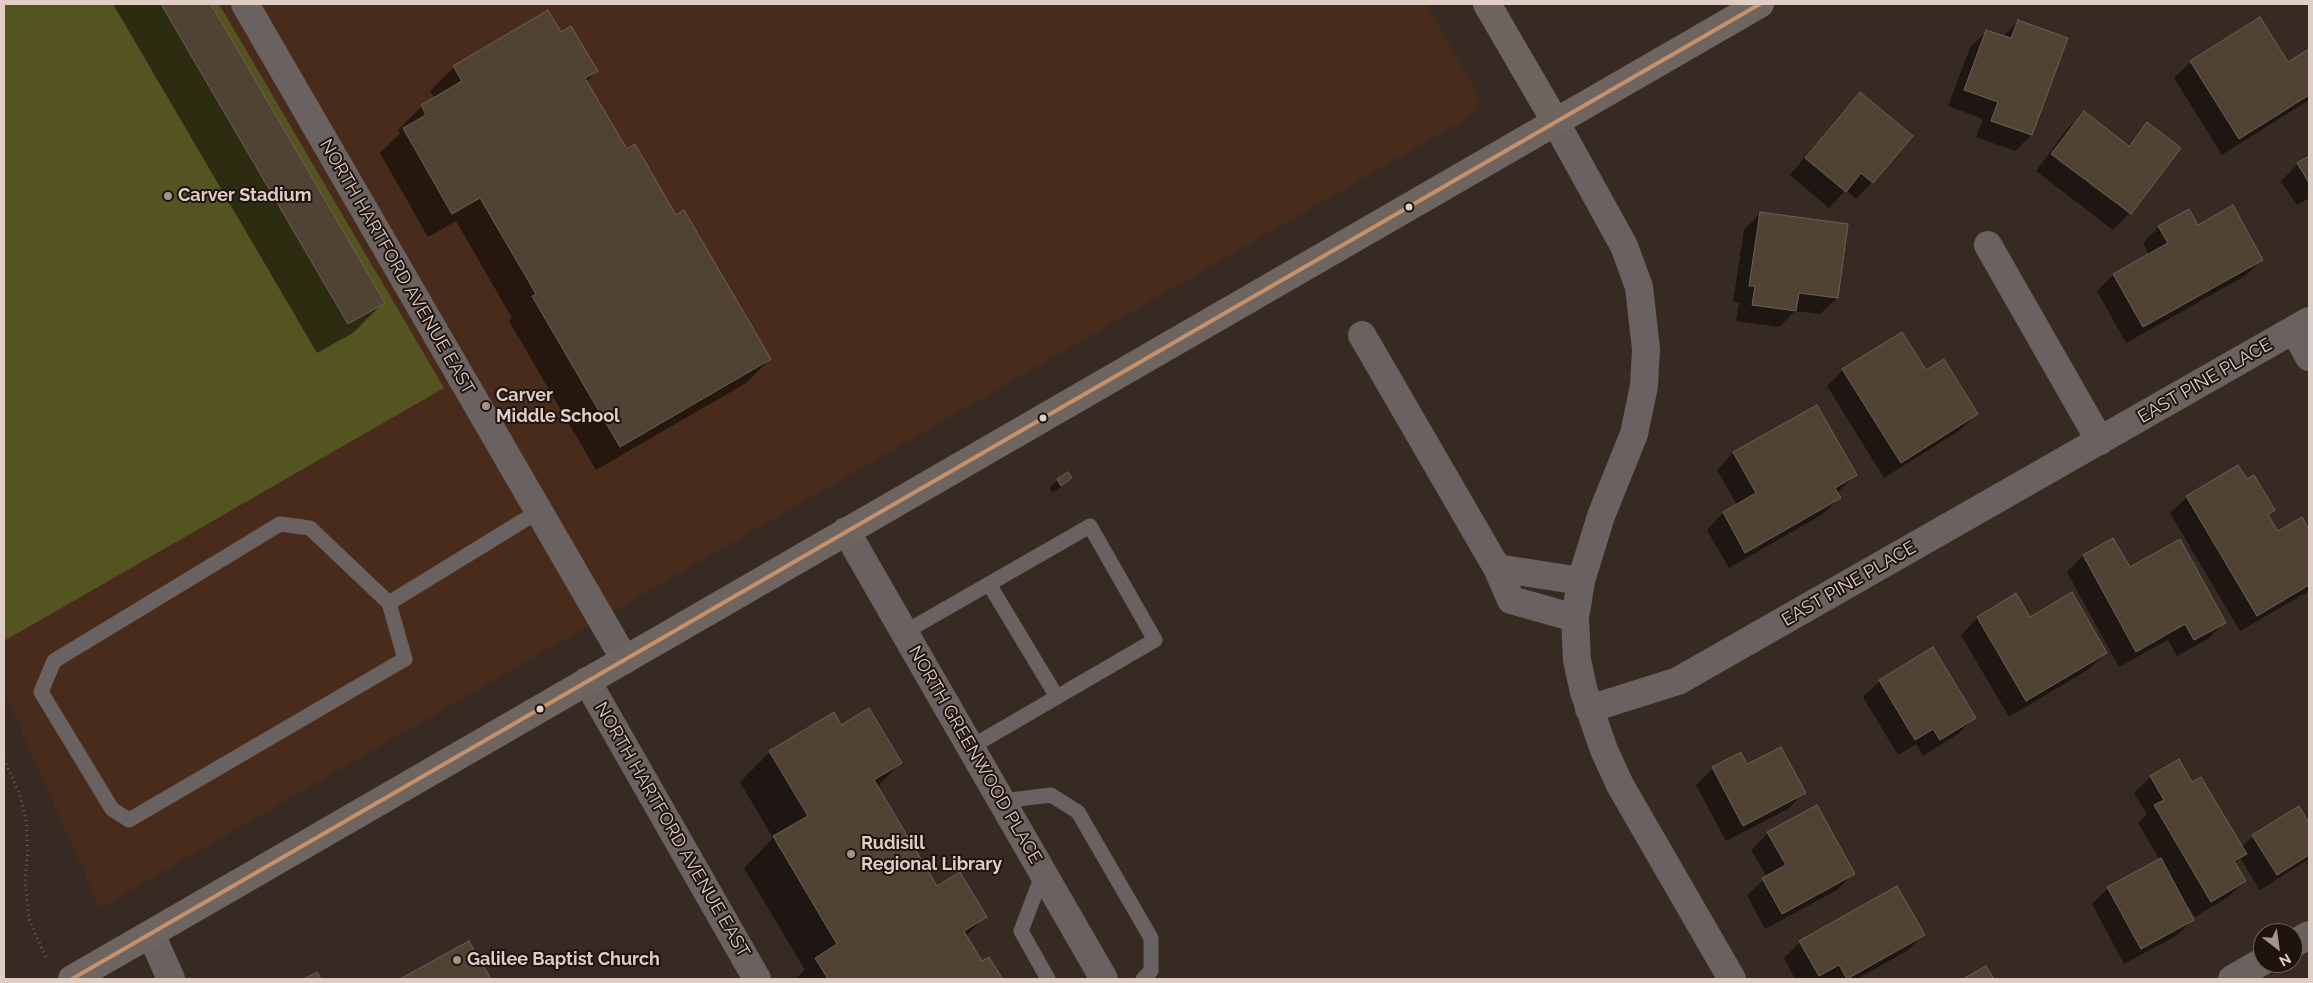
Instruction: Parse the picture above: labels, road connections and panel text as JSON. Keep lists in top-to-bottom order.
{
  "streets": {
    "street": ["NORTH HARTFORD AVENUE EAST", "EAST PINE PLACE", "NORTH GREENWOOD PLACE"]
  },
  "places": [
    "Carver Stadium",
    "Carver Middle School",
    "Rudisill Regional Library",
    "Galilee Baptist Church"
  ],
  "north": "bottom right"
}
